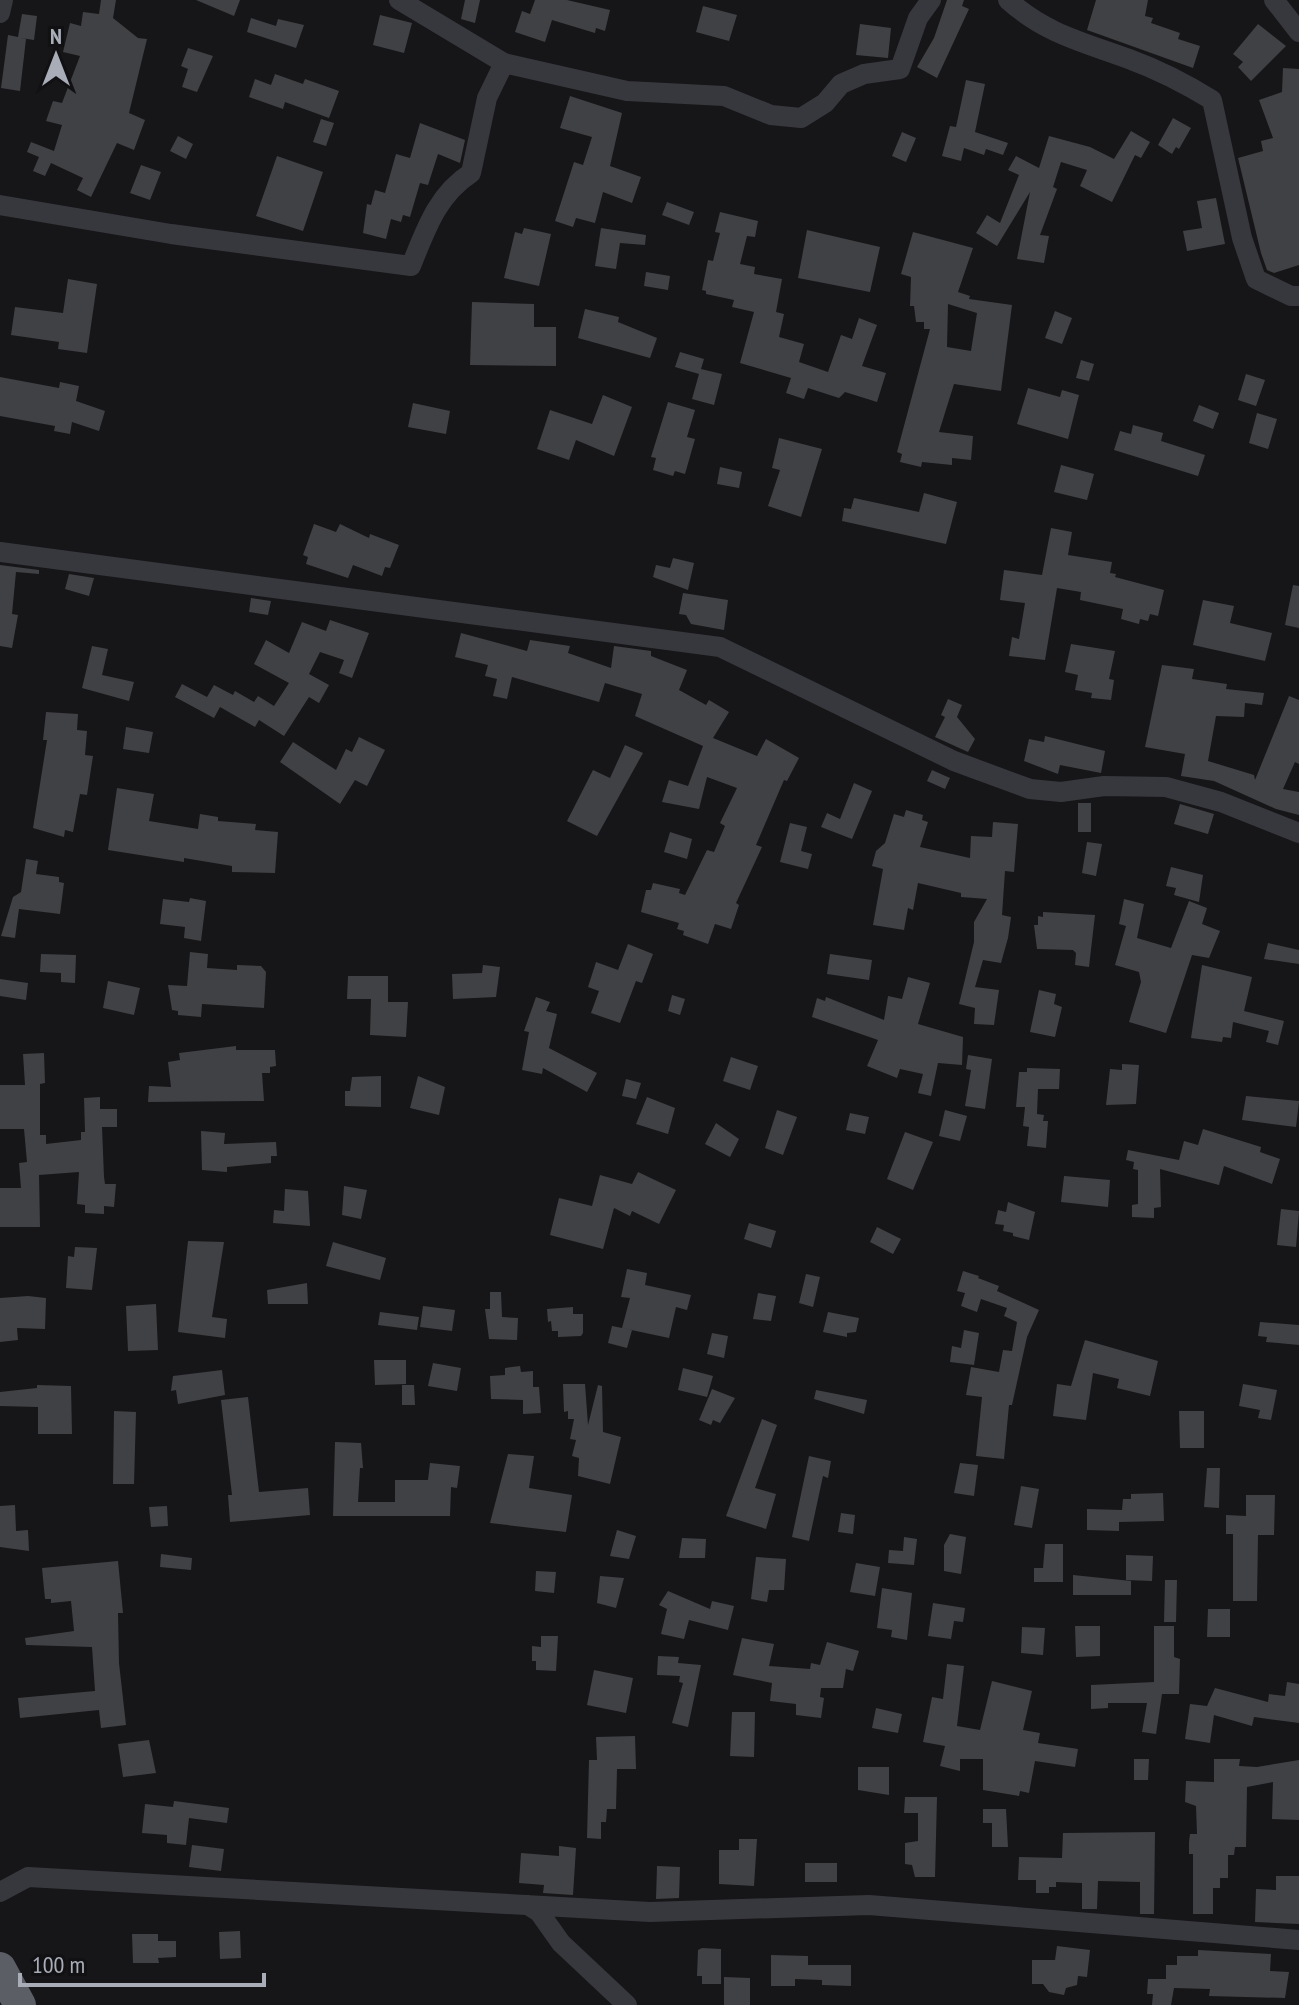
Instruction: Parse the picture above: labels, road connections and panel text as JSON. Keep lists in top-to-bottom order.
{
  "scale_bar": "100 m",
  "north": "top"
}
